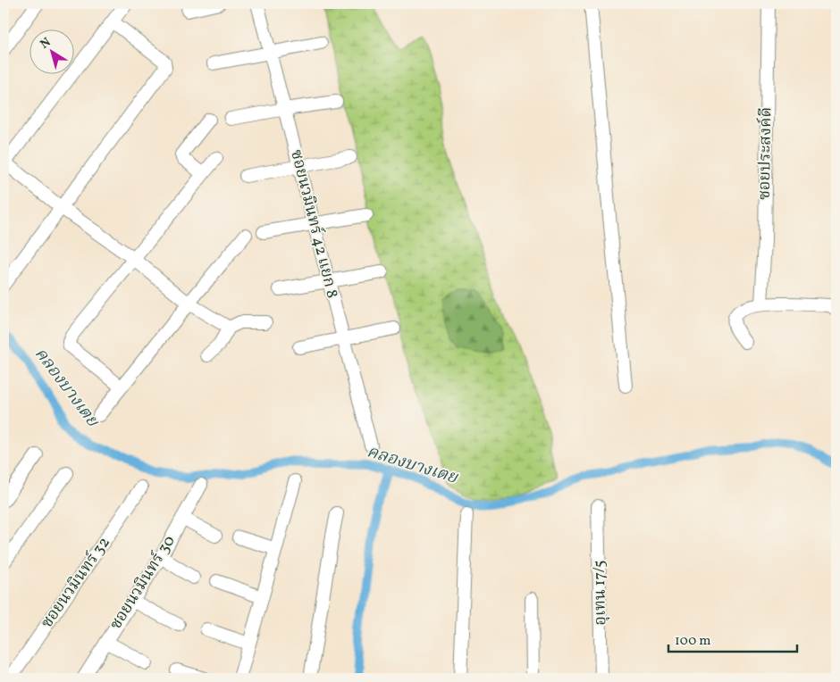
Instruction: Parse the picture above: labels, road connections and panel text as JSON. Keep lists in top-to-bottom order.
{
  "streets": {
    "street": [
      "ซอยประสงค์ดี",
      "ซอยนวมินทร์ 42 แยก 8",
      "ซอยนวมินทร์ 32",
      "ซอยนวมินทร์ 30",
      "อุเทน 17/5"
    ]
  },
  "water": ["คลองบางเตย"],
  "scale_bar": "100 m",
  "north": "top left"
}
